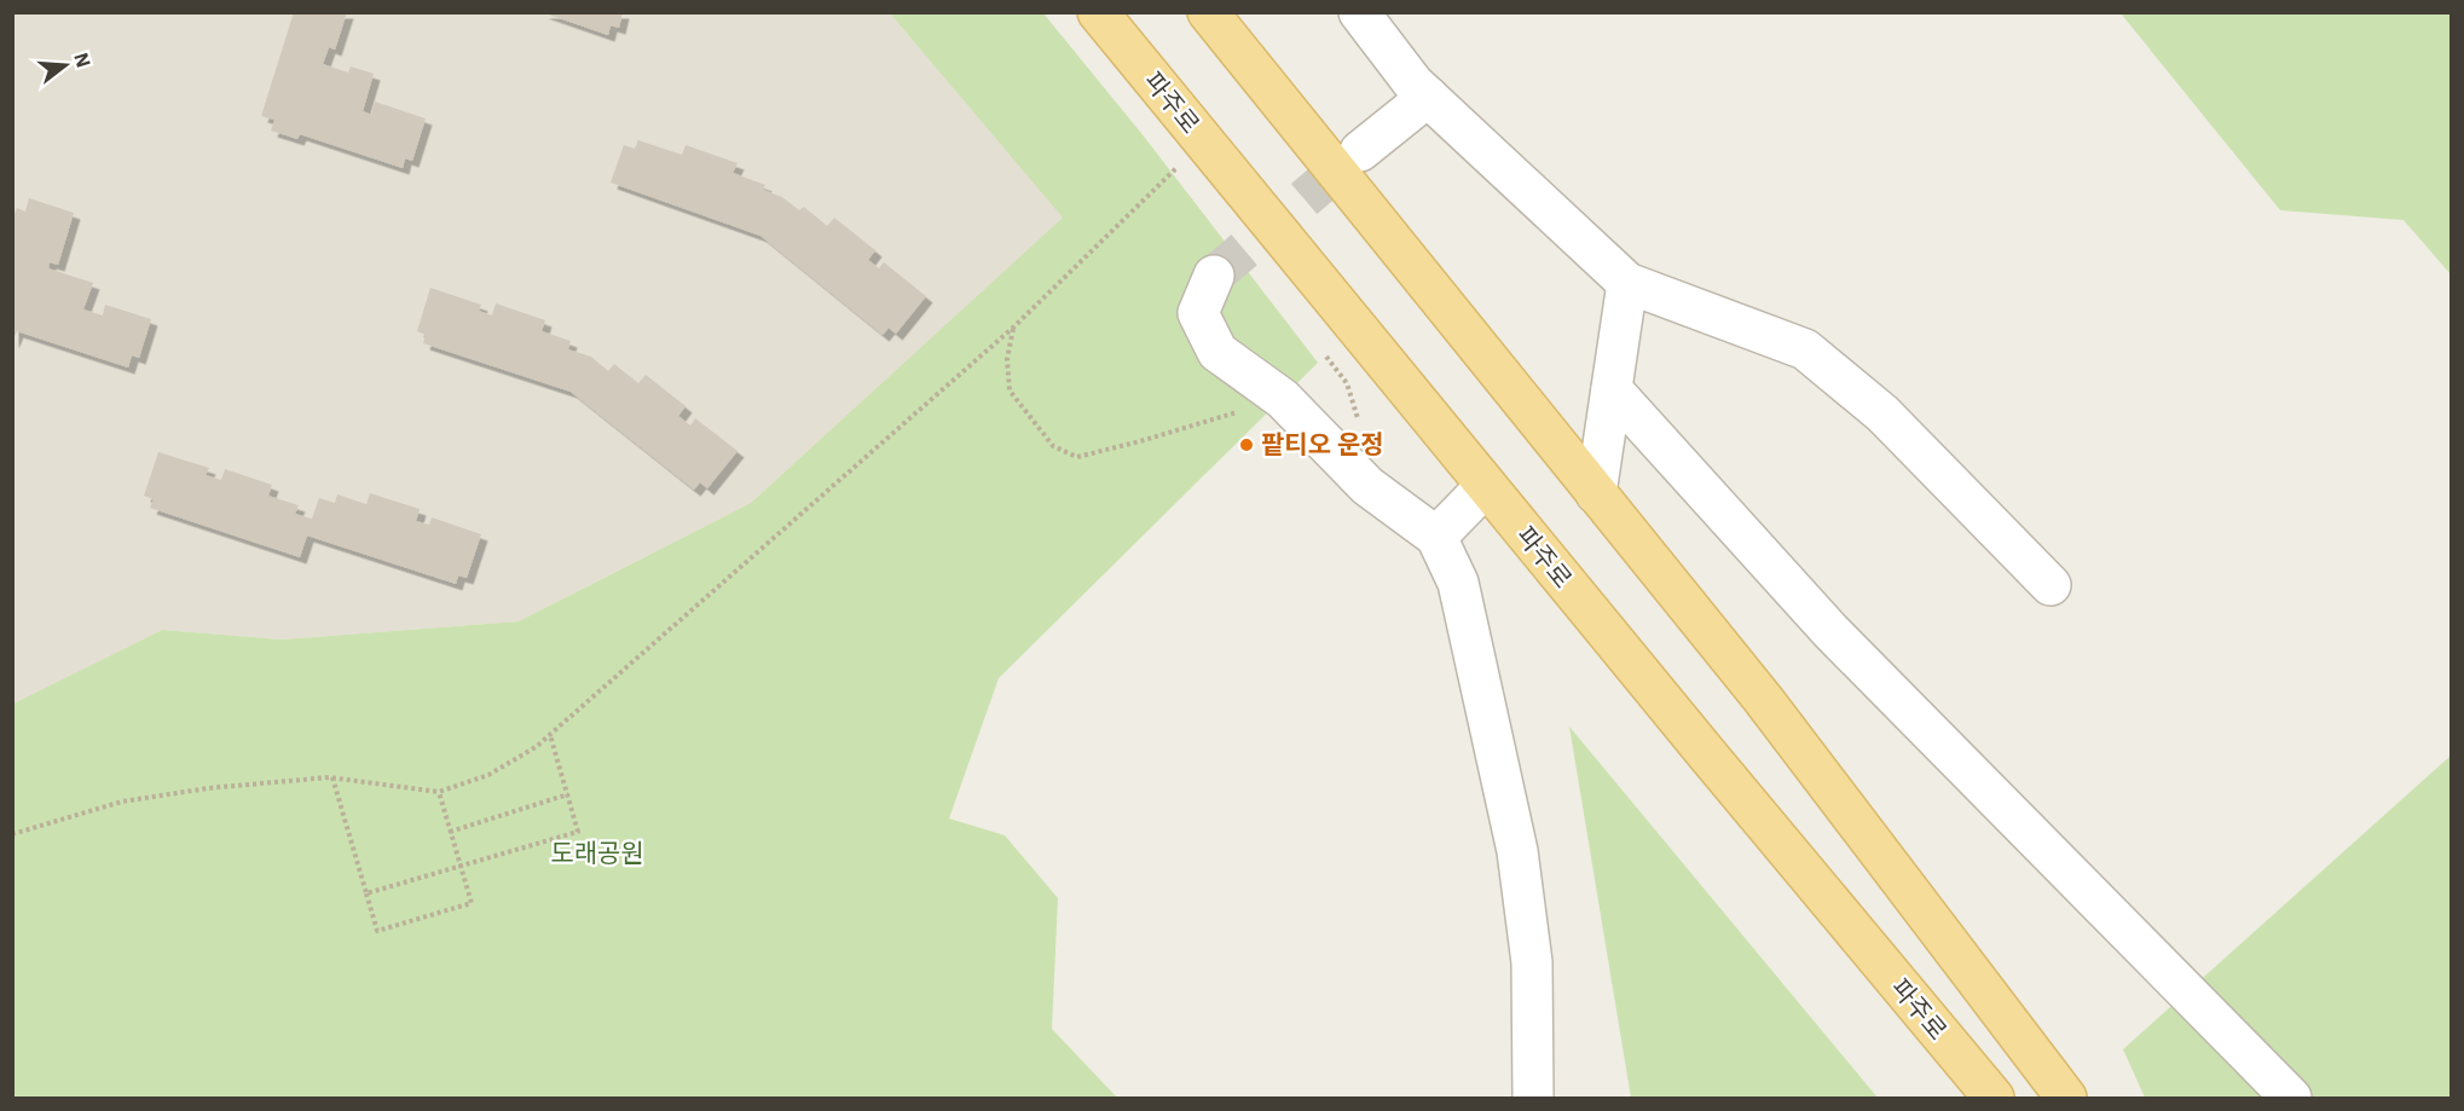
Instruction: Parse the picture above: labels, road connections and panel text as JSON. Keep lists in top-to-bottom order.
{
  "streets": {
    "main road": ["파주로"]
  },
  "parks": ["도래공원"],
  "places": ["팥티오 운정"],
  "north": "right"
}
